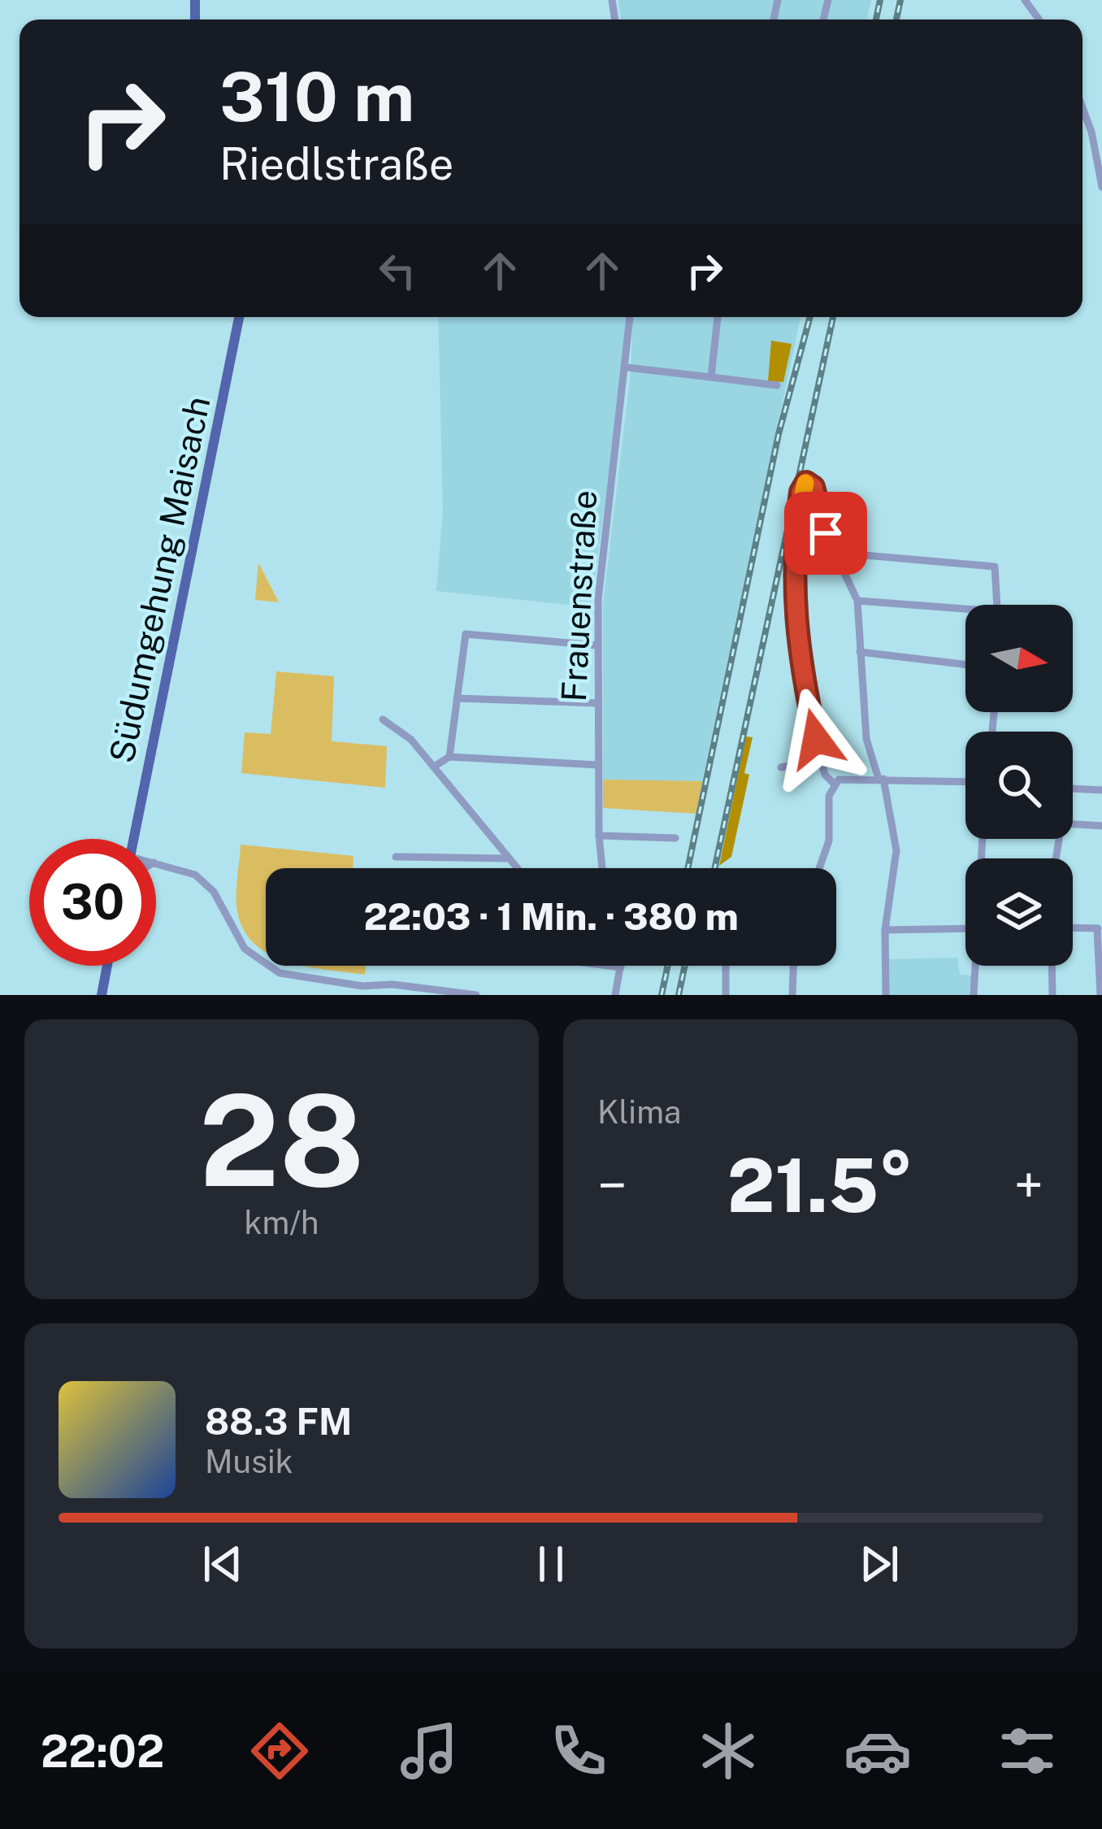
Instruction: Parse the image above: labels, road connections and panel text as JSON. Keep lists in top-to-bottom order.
{
  "streets": {
    "main road": ["Südumgehung Maisach"],
    "street": ["Frauenstraße"]
  },
  "north": "right",
  "page": {
    "turn": ["310 m", "Riedlstraße"],
    "limit": "30",
    "trip": "22:03 · 1 Min. · 380 m",
    "tile": [
      ["28", "km/h"],
      "Klima"
    ],
    "heat": ["−", "21.5°", "+"],
    "song": ["88.3 FM", "Musik"],
    "tabs": "22:02"
  }
}
